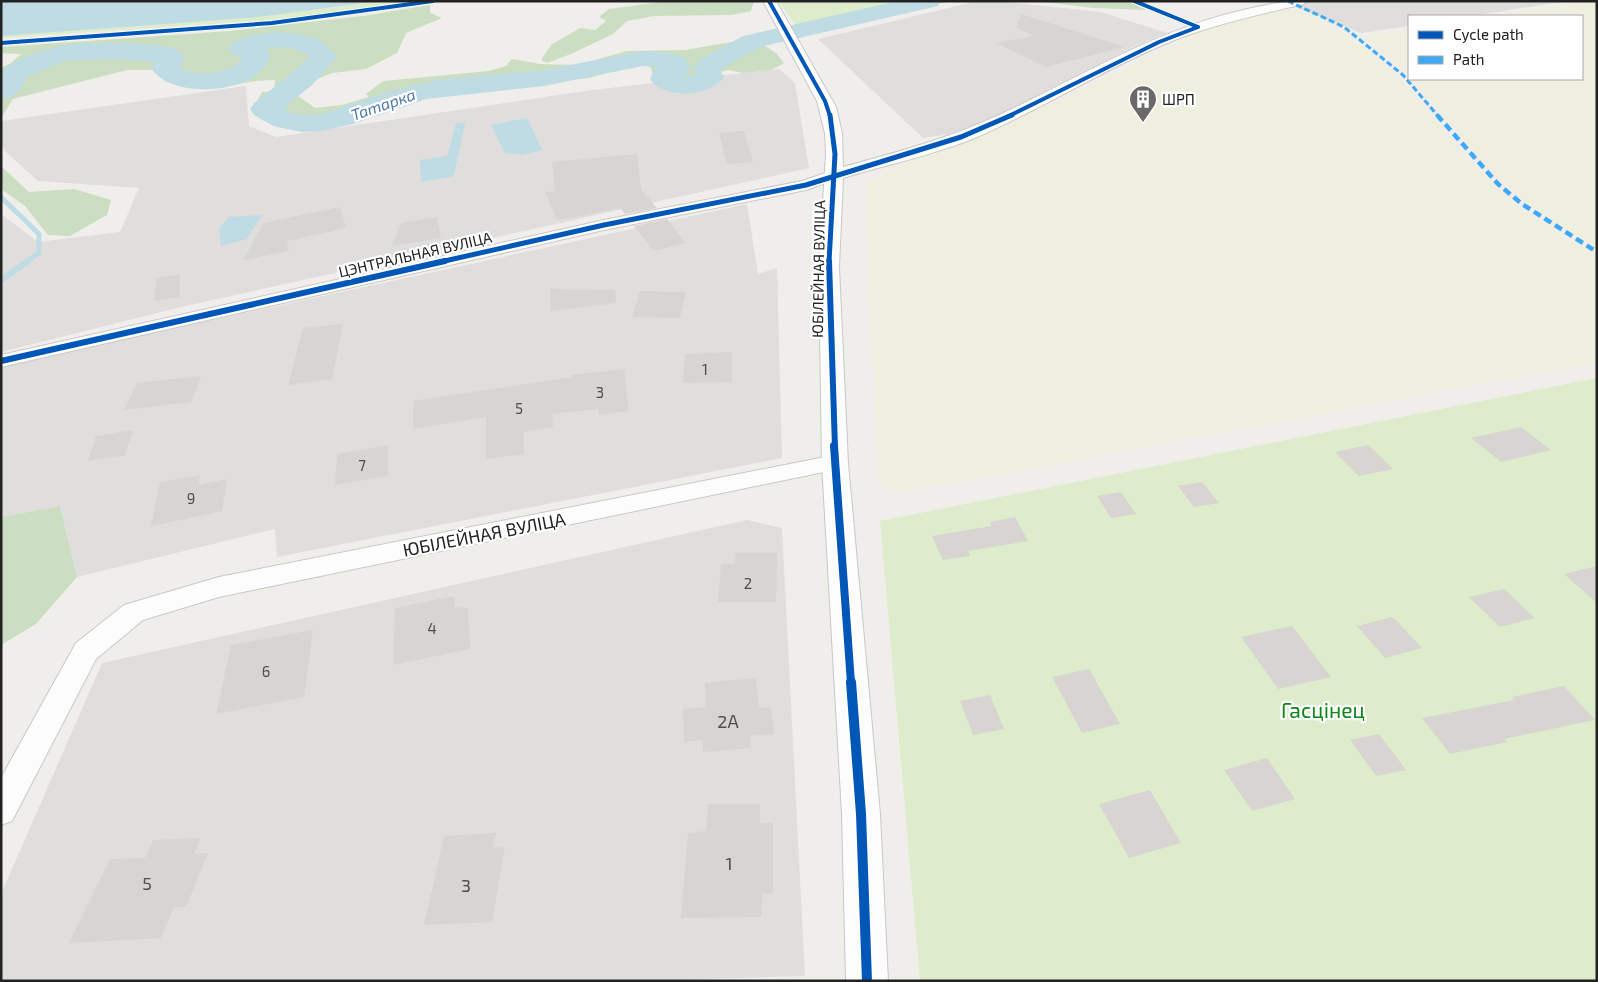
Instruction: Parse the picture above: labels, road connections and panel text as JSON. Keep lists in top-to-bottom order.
{
  "streets": {
    "street": ["ЦЭНТРАЛЬНАЯ ВУЛІЦА", "ЮБІЛЕЙНАЯ ВУЛІЦА"]
  },
  "crossings": [
    ["ЦЭНТРАЛЬНАЯ ВУЛІЦА", "ЮБІЛЕЙНАЯ ВУЛІЦА"]
  ],
  "water": ["Татарка"],
  "parks": ["Гасцінец"],
  "places": {
    "building": ["ШРП"]
  },
  "house_numbers": [
    "1",
    "3",
    "5",
    "7",
    "9",
    "2",
    "4",
    "6",
    "2А",
    "1",
    "5",
    "3"
  ],
  "legend": ["Cycle path", "Path"]
}
